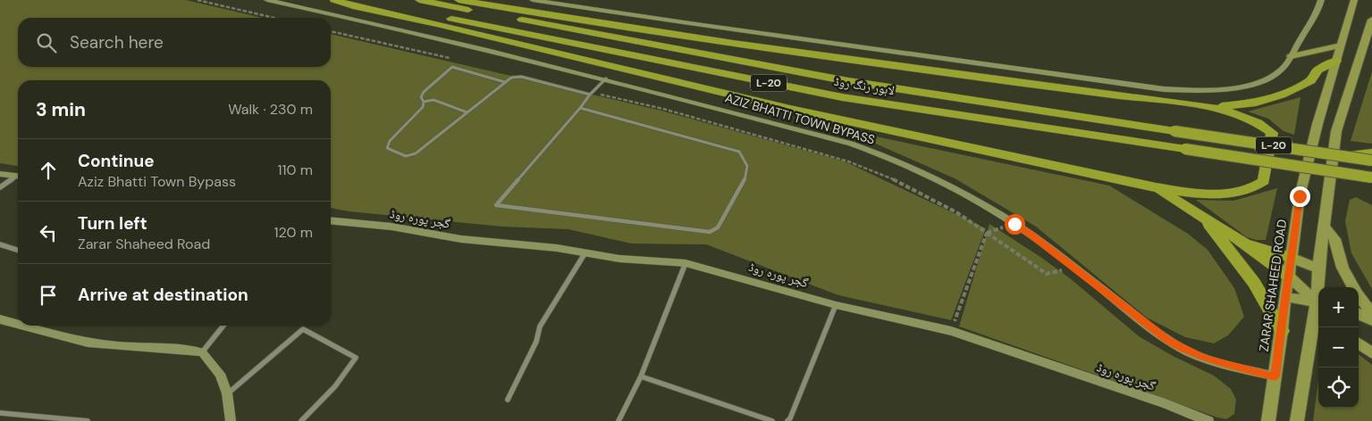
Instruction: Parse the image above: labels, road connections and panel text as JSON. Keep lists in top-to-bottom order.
{
  "streets": {
    "highway": ["L-20", "لاہور رنگ روڈ"],
    "main road": ["ZARAR SHAHEED ROAD"],
    "street": ["AZIZ BHATTI TOWN BYPASS", "گجر پورہ روڈ"]
  },
  "crossings": [
    ["AZIZ BHATTI TOWN BYPASS", "ZARAR SHAHEED ROAD"]
  ],
  "page": {
    "search": "Search here",
    "heading": ["3 min", "Walk · 230 m"],
    "list": [
      ["Continue", "Aziz Bhatti Town Bypass", "110 m"],
      ["Turn left", "Zarar Shaheed Road", "120 m"],
      "Arrive at destination"
    ],
    "map_buttons": ["+", "−"]
  }
}
